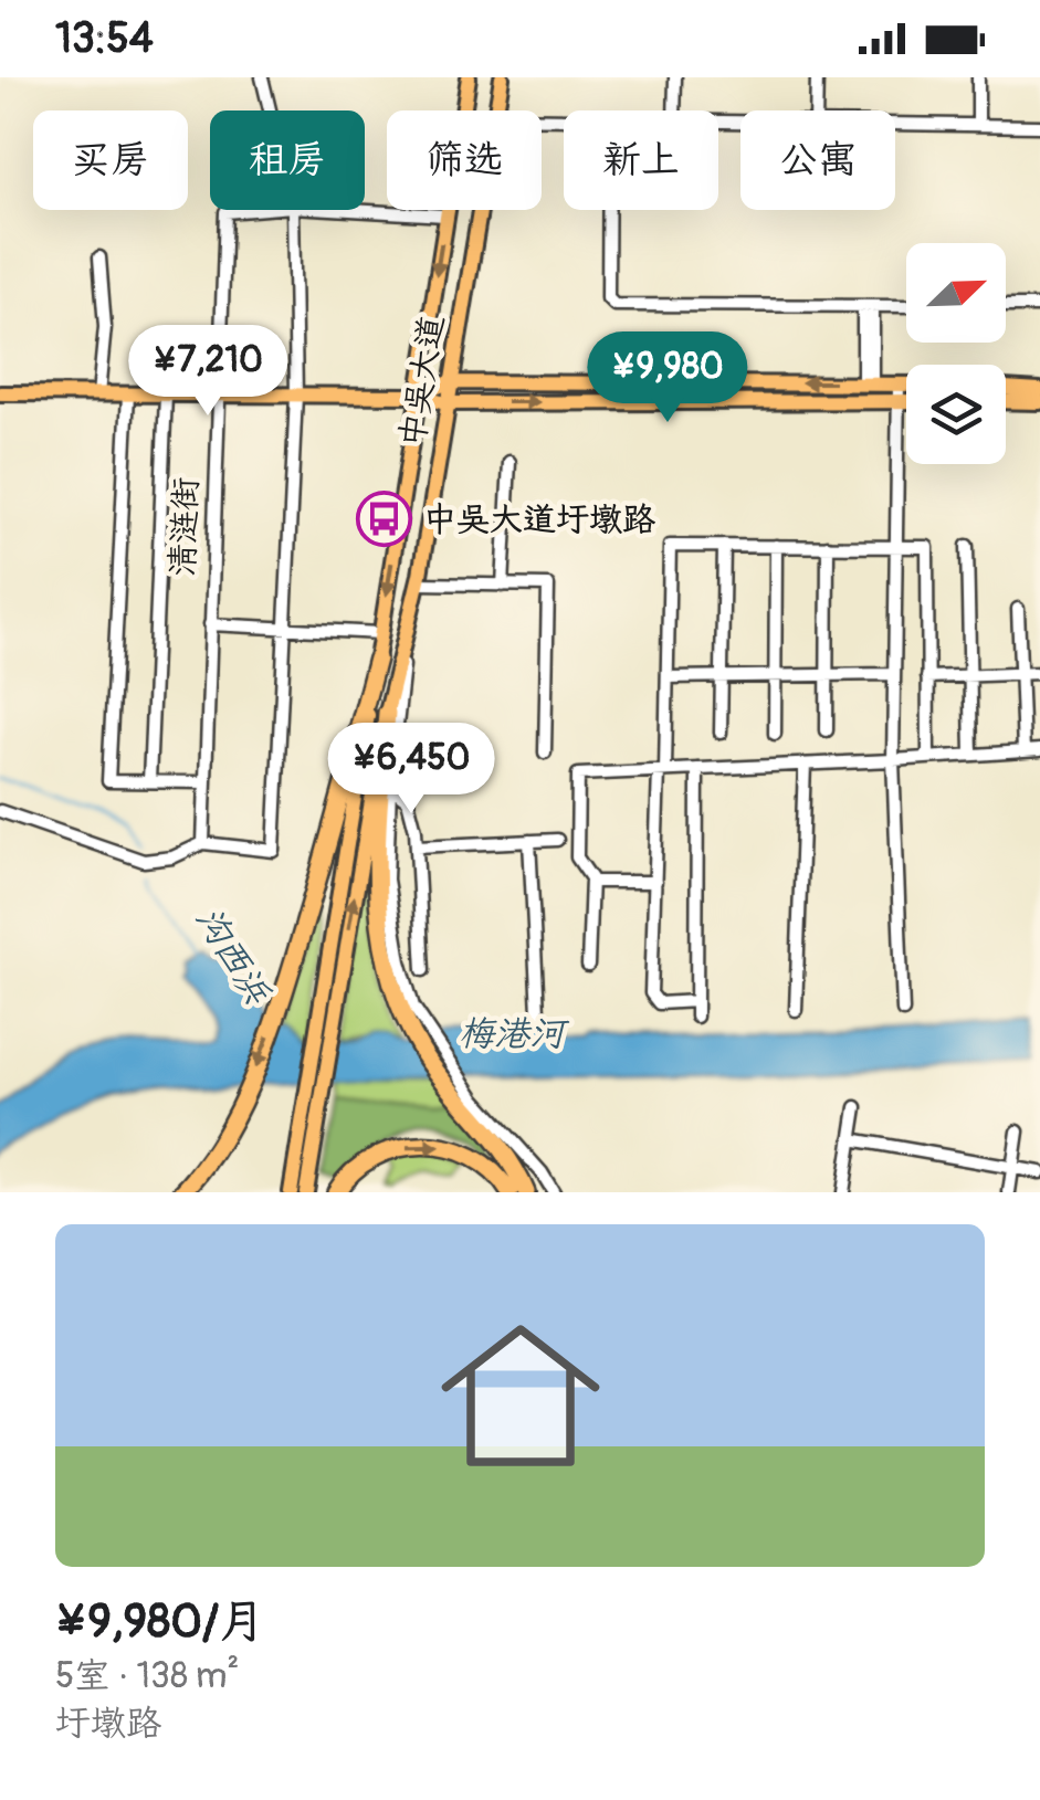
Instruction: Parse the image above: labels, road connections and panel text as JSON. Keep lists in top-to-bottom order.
{
  "streets": {
    "main road": ["中吴大道"],
    "street": ["清涟街"]
  },
  "water": ["沟西浜", "梅港河"],
  "places": {
    "bus stop": ["中吴大道圩墩路"]
  },
  "north": "top right",
  "page": {
    "status": "13:54",
    "chip": [
      "买房",
      "租房",
      "筛选",
      "新上",
      "公寓"
    ],
    "price": ["¥7,210", "¥9,980", "¥6,450"],
    "list": [
      {
        "name": "¥9,980/月",
        "note": "5室 · 138 m² · 圩墩路"
      }
    ]
  }
}
